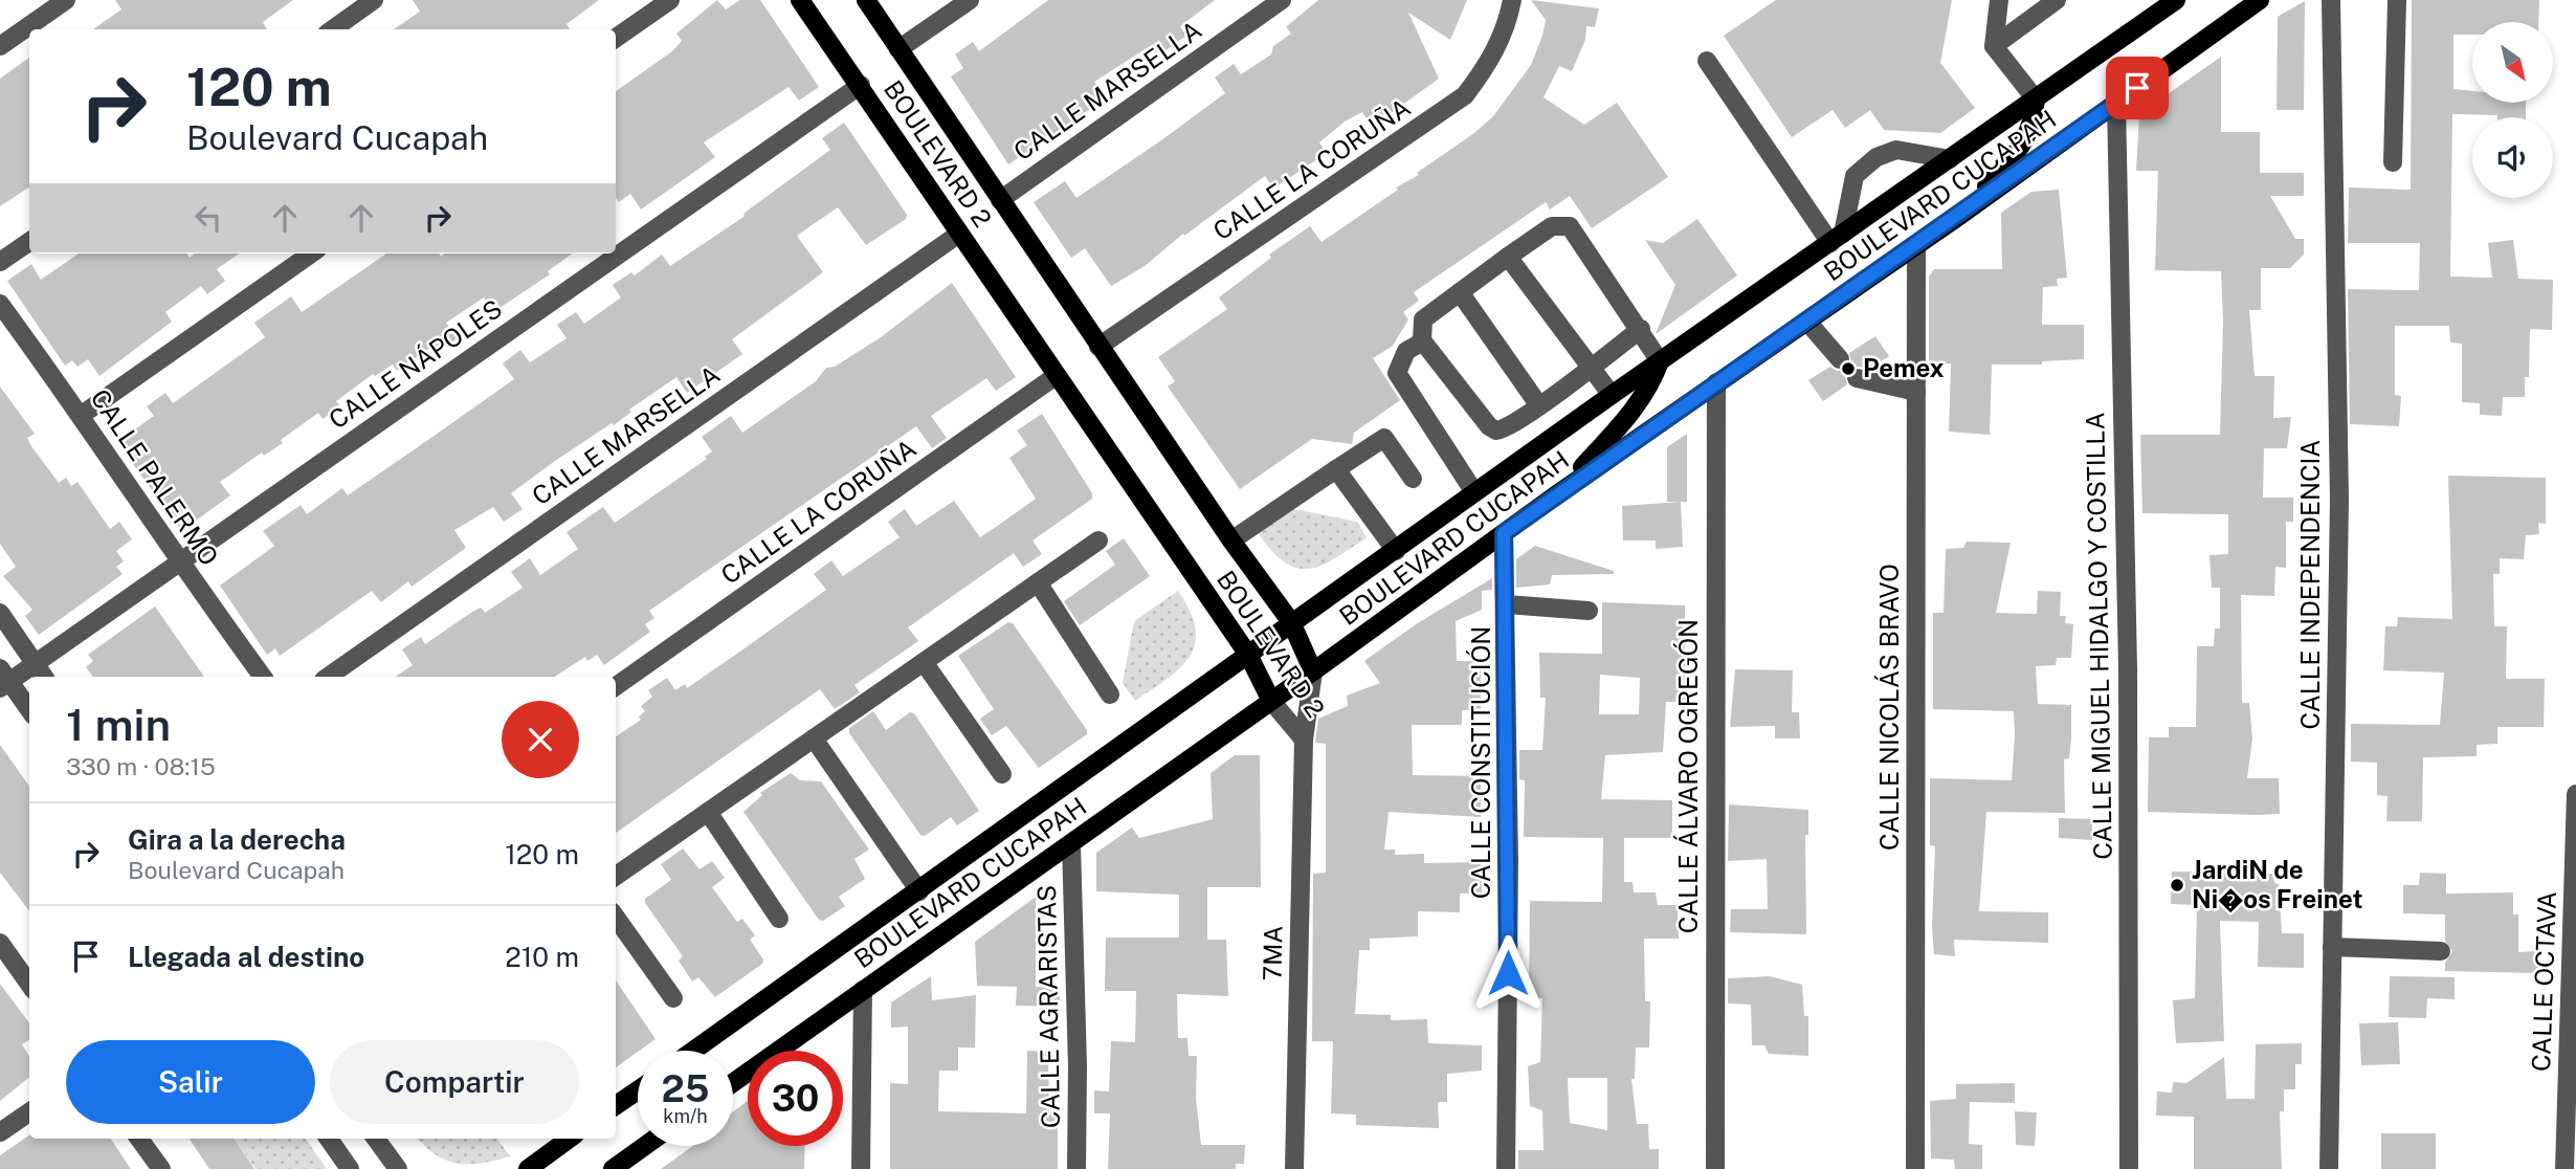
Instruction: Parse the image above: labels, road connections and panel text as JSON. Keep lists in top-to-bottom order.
{
  "streets": {
    "main road": ["BOULEVARD 2", "BOULEVARD CUCAPAH"],
    "street": [
      "CALLE MARSELLA",
      "CALLE LA CORUÑA",
      "CALLE NÁPOLES",
      "CALLE PALERMO",
      "CALLE INDEPENDENCIA",
      "CALLE MIGUEL HIDALGO Y COSTILLA",
      "CALLE NICOLÁS BRAVO",
      "CALLE CONSTITUCIÓN",
      "CALLE ÁLVARO OGREGÓN",
      "7MA",
      "CALLE OCTAVA",
      "CALLE AGRARISTAS"
    ]
  },
  "crossings": [
    ["CALLE MARSELLA", "BOULEVARD 2"],
    ["BOULEVARD 2", "CALLE LA CORUÑA"],
    ["BOULEVARD 2", "BOULEVARD CUCAPAH"],
    ["BOULEVARD 2", "CALLE NÁPOLES"],
    ["BOULEVARD 2", "7MA"],
    ["BOULEVARD CUCAPAH", "CALLE MIGUEL HIDALGO Y COSTILLA"],
    ["BOULEVARD CUCAPAH", "CALLE NICOLÁS BRAVO"],
    ["BOULEVARD CUCAPAH", "CALLE CONSTITUCIÓN"],
    ["BOULEVARD CUCAPAH", "CALLE ÁLVARO OGREGÓN"],
    ["BOULEVARD CUCAPAH", "CALLE AGRARISTAS"],
    ["CALLE NÁPOLES", "CALLE PALERMO"]
  ],
  "places": ["Pemex", "JardiN de Ni�os Freinet"],
  "north": "bottom right",
  "page": {
    "turn": ["120 m", "Boulevard Cucapah"],
    "heading": ["1 min", "330 m · 08:15"],
    "list": [
      {
        "name": "Gira a la derecha",
        "note": "Boulevard Cucapah",
        "value": "120 m"
      },
      {
        "name": "Llegada al destino",
        "value": "210 m"
      }
    ],
    "buttons": ["Salir", "Compartir"],
    "speed": "25 km/h",
    "limit": "30"
  }
}
